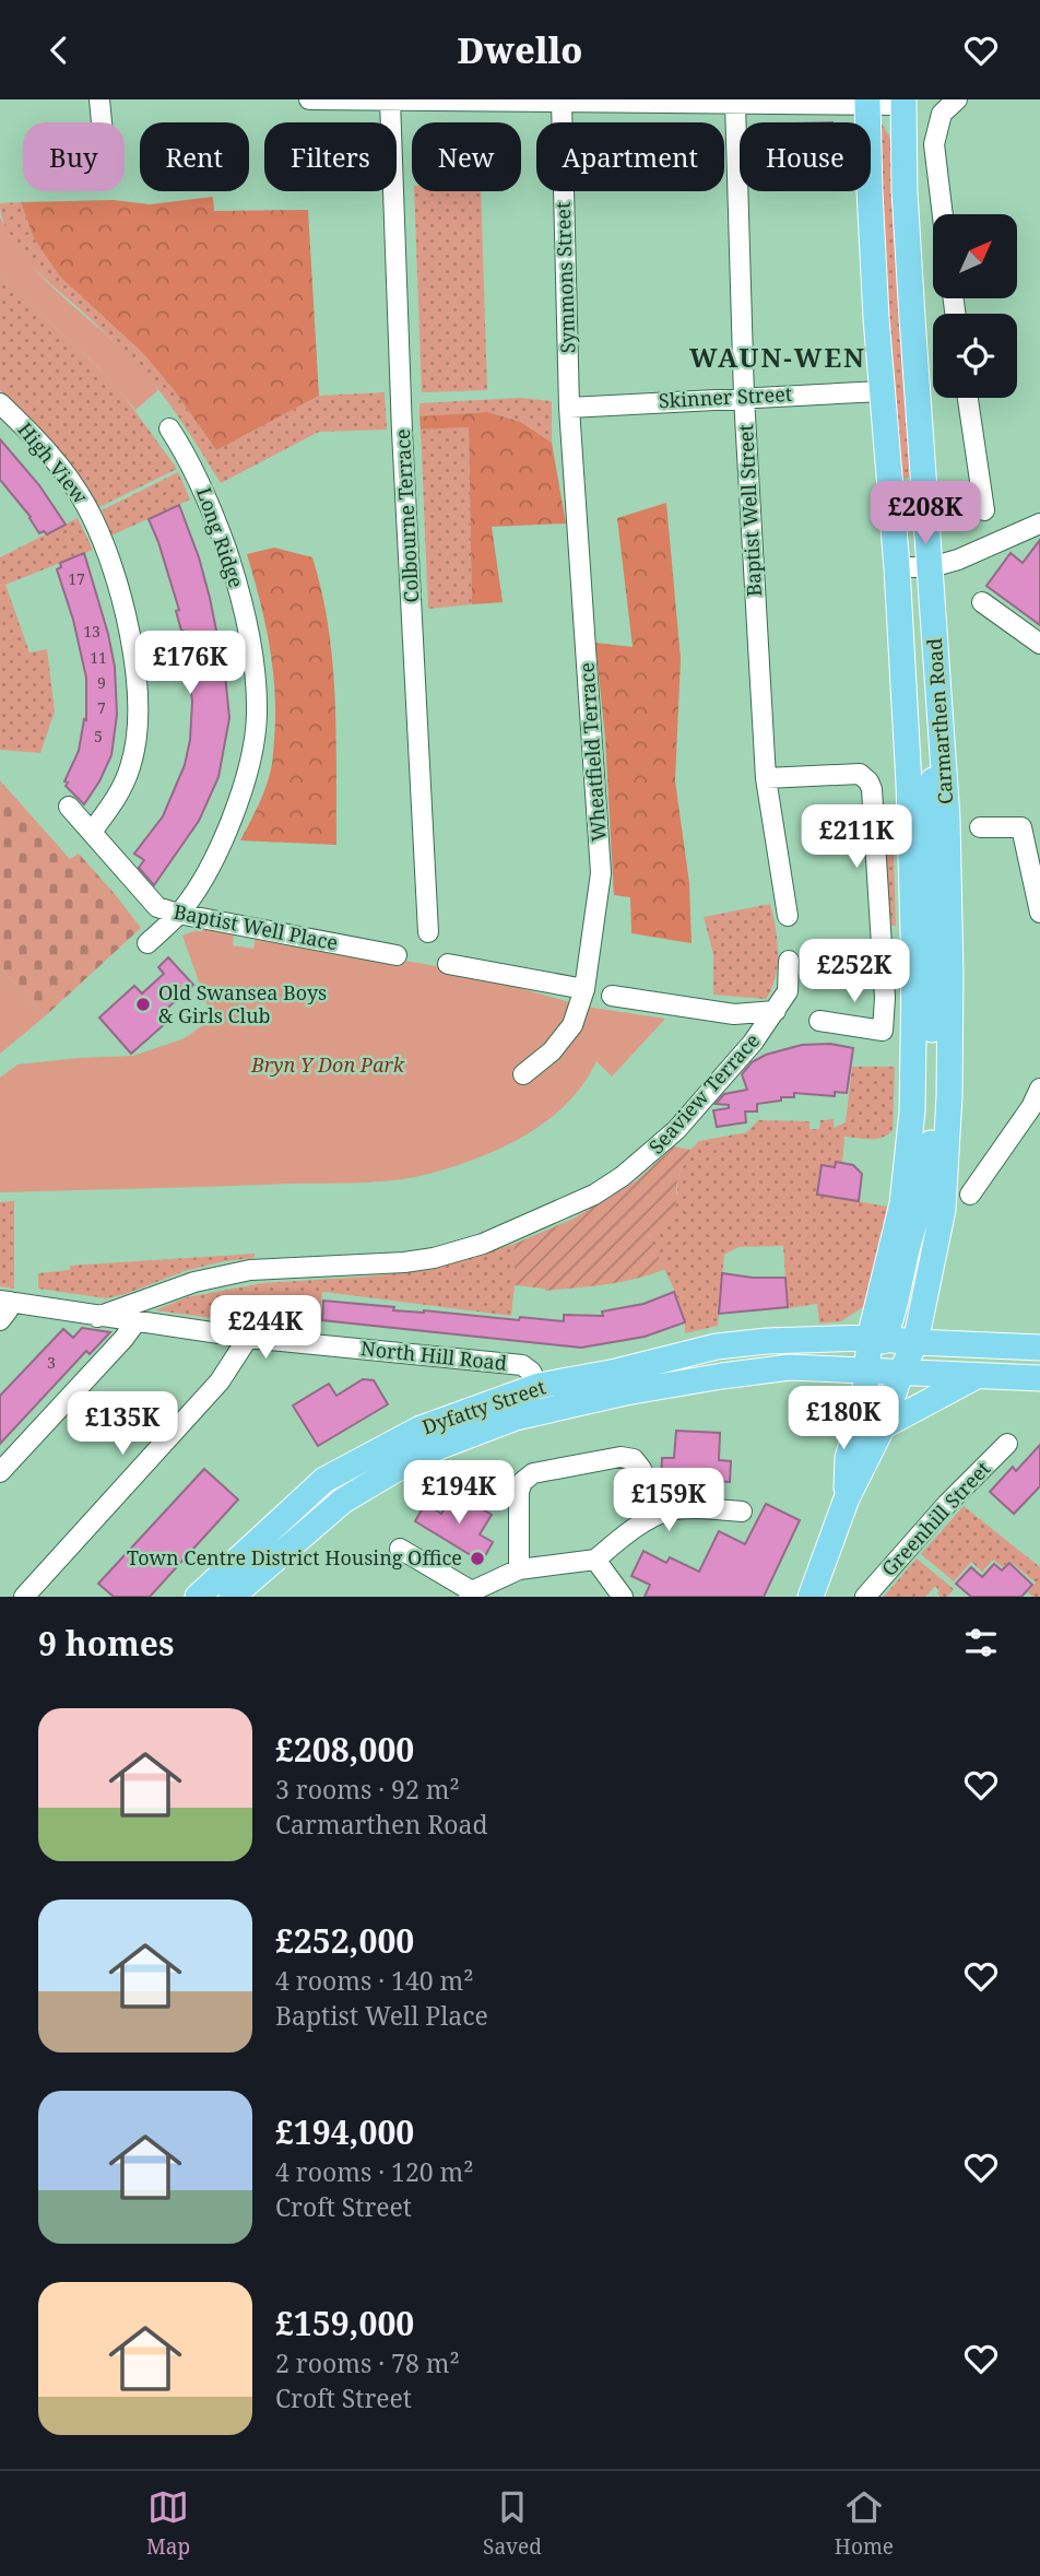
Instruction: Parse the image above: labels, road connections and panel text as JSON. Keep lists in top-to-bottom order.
{
  "streets": {
    "main road": ["Carmarthen Road", "Dyfatty Street"],
    "street": [
      "Symmons Street",
      "Skinner Street",
      "High View",
      "Baptist Well Street",
      "Colbourne Terrace",
      "Long Ridge",
      "Wheatfield Terrace",
      "Baptist Well Place",
      "Seaview Terrace",
      "North Hill Road",
      "Greenhill Street"
    ]
  },
  "crossings": [
    ["Symmons Street", "Skinner Street"],
    ["Symmons Street", "Wheatfield Terrace"],
    ["Skinner Street", "Baptist Well Street"],
    ["Skinner Street", "Carmarthen Road"],
    ["Skinner Street", "Wheatfield Terrace"],
    ["High View", "Baptist Well Place"],
    ["Long Ridge", "Baptist Well Place"],
    ["Carmarthen Road", "Dyfatty Street"],
    ["Seaview Terrace", "North Hill Road"],
    ["North Hill Road", "Dyfatty Street"]
  ],
  "districts": ["WAUN-WEN"],
  "parks": ["Bryn Y Don Park"],
  "places": ["Old Swansea Boys & Girls Club", "Town Centre District Housing Office"],
  "house_numbers": [
    "17",
    "13",
    "11",
    "9",
    "7",
    "5",
    "3"
  ],
  "north": "top right",
  "page": {
    "header": "Dwello",
    "chip": [
      "Buy",
      "Rent",
      "Filters",
      "New",
      "Apartment",
      "House"
    ],
    "price": [
      "£208K",
      "£176K",
      "£211K",
      "£252K",
      "£244K",
      "£180K",
      "£135K",
      "£194K",
      "£159K"
    ],
    "heading": "9 homes",
    "list": [
      {
        "name": "£208,000",
        "note": "3 rooms · 92 m² · Carmarthen Road"
      },
      {
        "name": "£252,000",
        "note": "4 rooms · 140 m² · Baptist Well Place"
      },
      {
        "name": "£194,000",
        "note": "4 rooms · 120 m² · Croft Street"
      },
      {
        "name": "£159,000",
        "note": "2 rooms · 78 m² · Croft Street"
      }
    ],
    "tabs": ["Map", "Saved", "Home"]
  }
}
